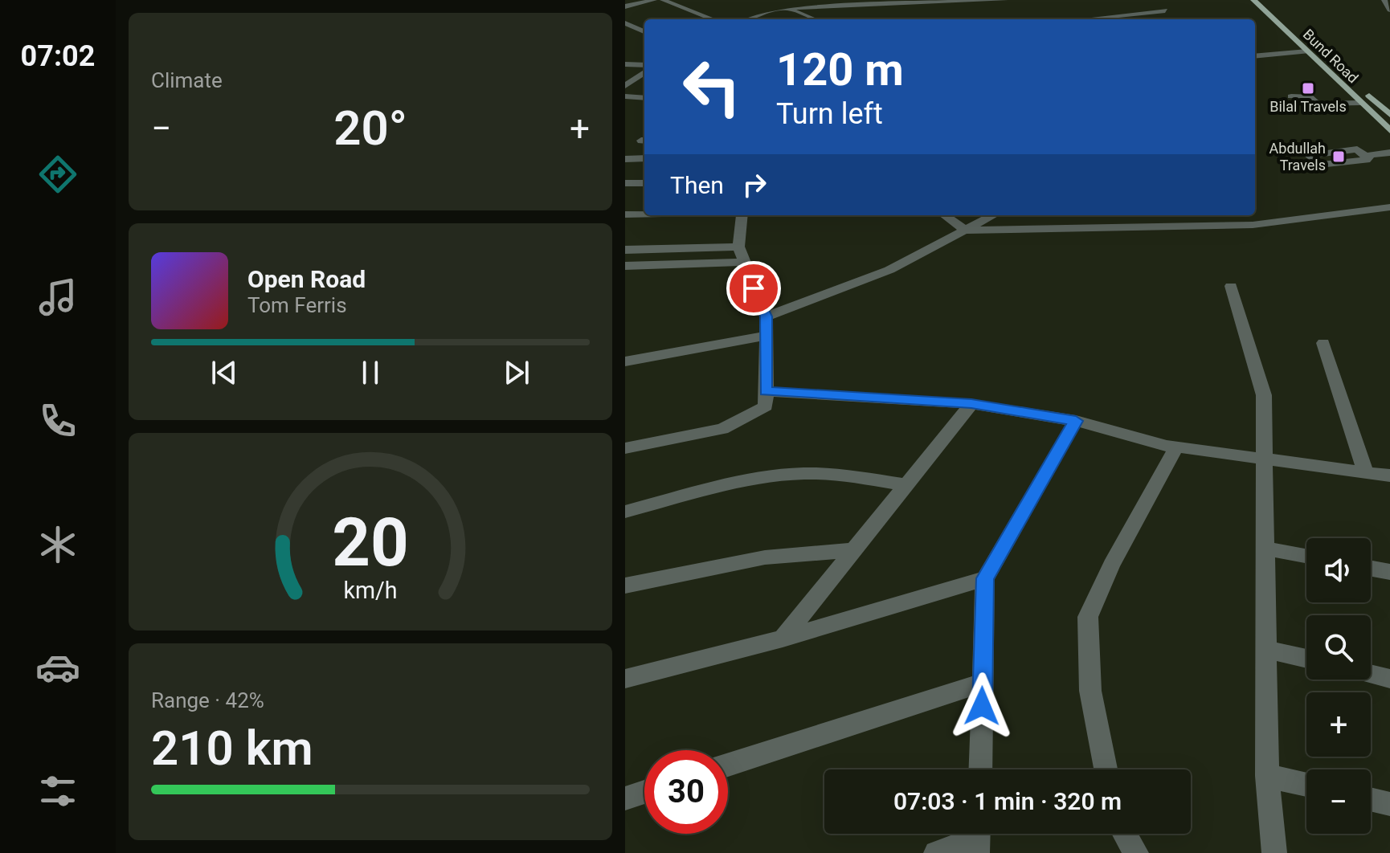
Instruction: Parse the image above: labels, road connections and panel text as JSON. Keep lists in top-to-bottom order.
{
  "streets": {
    "main road": ["Bund Road"]
  },
  "places": {
    "transit": ["Bilal Travels", "Abdullah Travels"]
  },
  "page": {
    "tabs": "07:02",
    "tile": [
      "Climate",
      ["Range · 42%", "210 km"]
    ],
    "turn": ["120 m", "Turn left"],
    "heat": ["−", "20°", "+"],
    "then": "Then",
    "song": ["Open Road", "Tom Ferris"],
    "map_buttons": ["+", "−"],
    "limit": "30",
    "trip": "07:03 · 1 min · 320 m",
    "gauge": ["20", "km/h"]
  }
}
